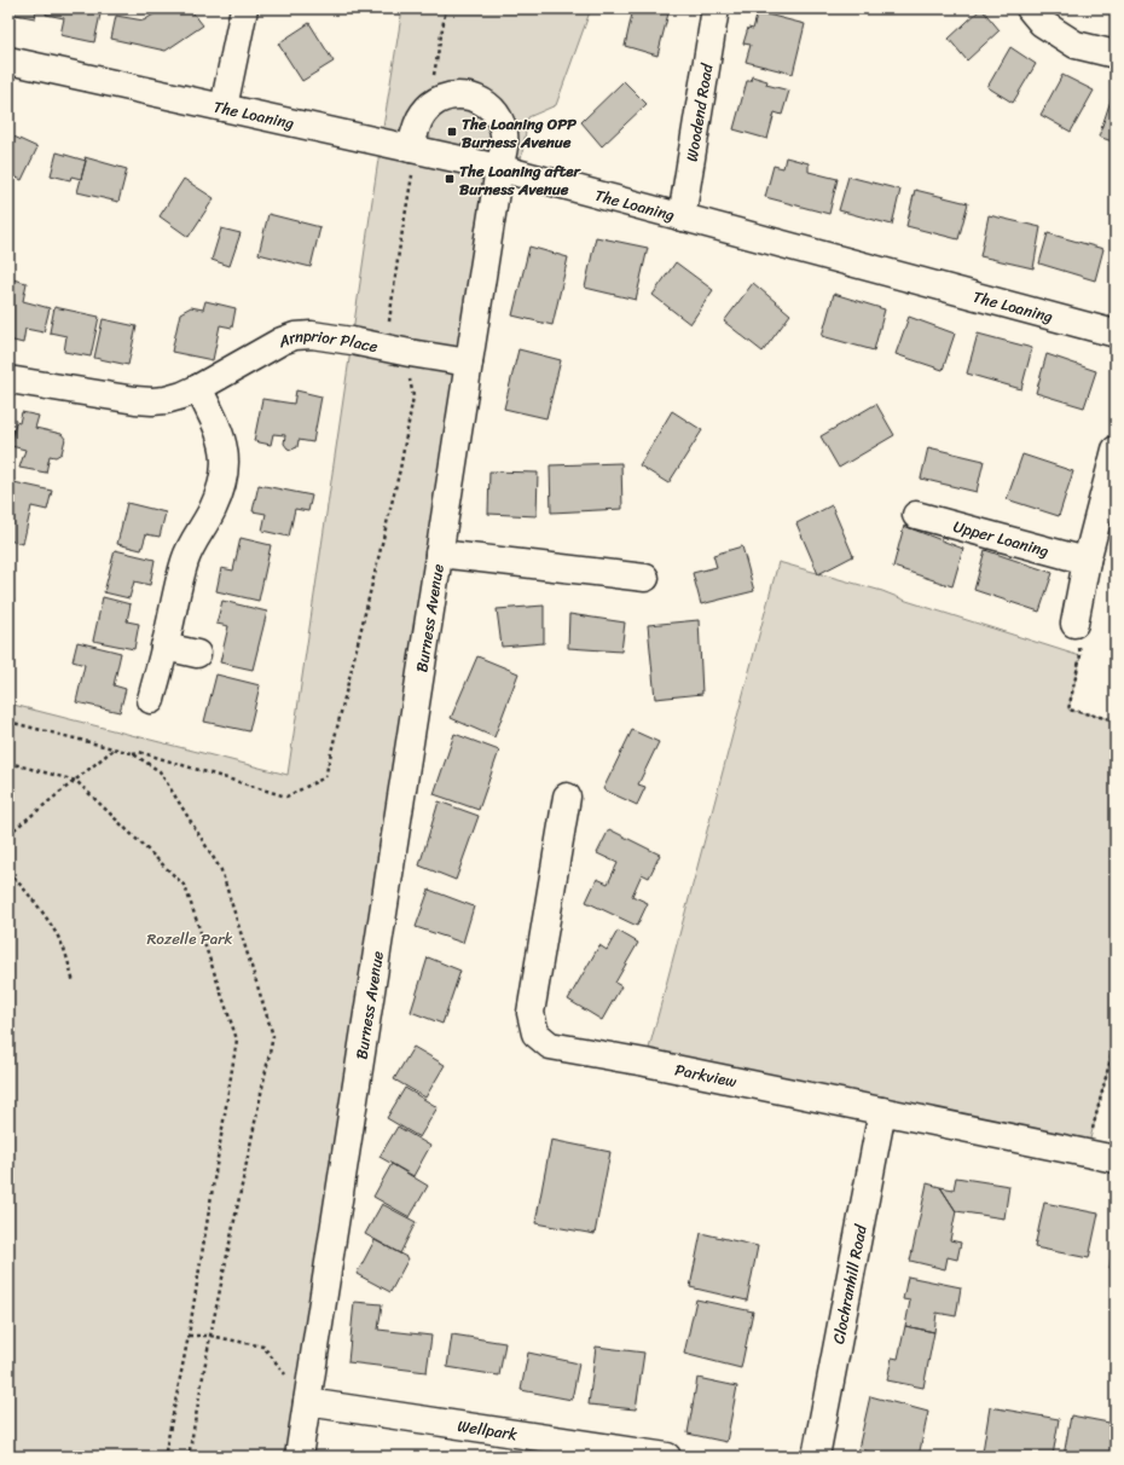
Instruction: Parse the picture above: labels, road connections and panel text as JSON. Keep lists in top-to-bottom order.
{
  "streets": {
    "street": [
      "Woodend Road",
      "The Loaning",
      "Arnprior Place",
      "Upper Loaning",
      "Burness Avenue",
      "Parkview",
      "Clochranhill Road",
      "Wellpark"
    ]
  },
  "crossings": [
    ["Woodend Road", "The Loaning"],
    ["The Loaning", "Burness Avenue"],
    ["Arnprior Place", "Burness Avenue"],
    ["Burness Avenue", "Wellpark"],
    ["Parkview", "Clochranhill Road"]
  ],
  "parks": ["Rozelle Park"],
  "places": {
    "transit": ["The Loaning OPP Burness Avenue", "The Loaning after Burness Avenue"]
  }
}
